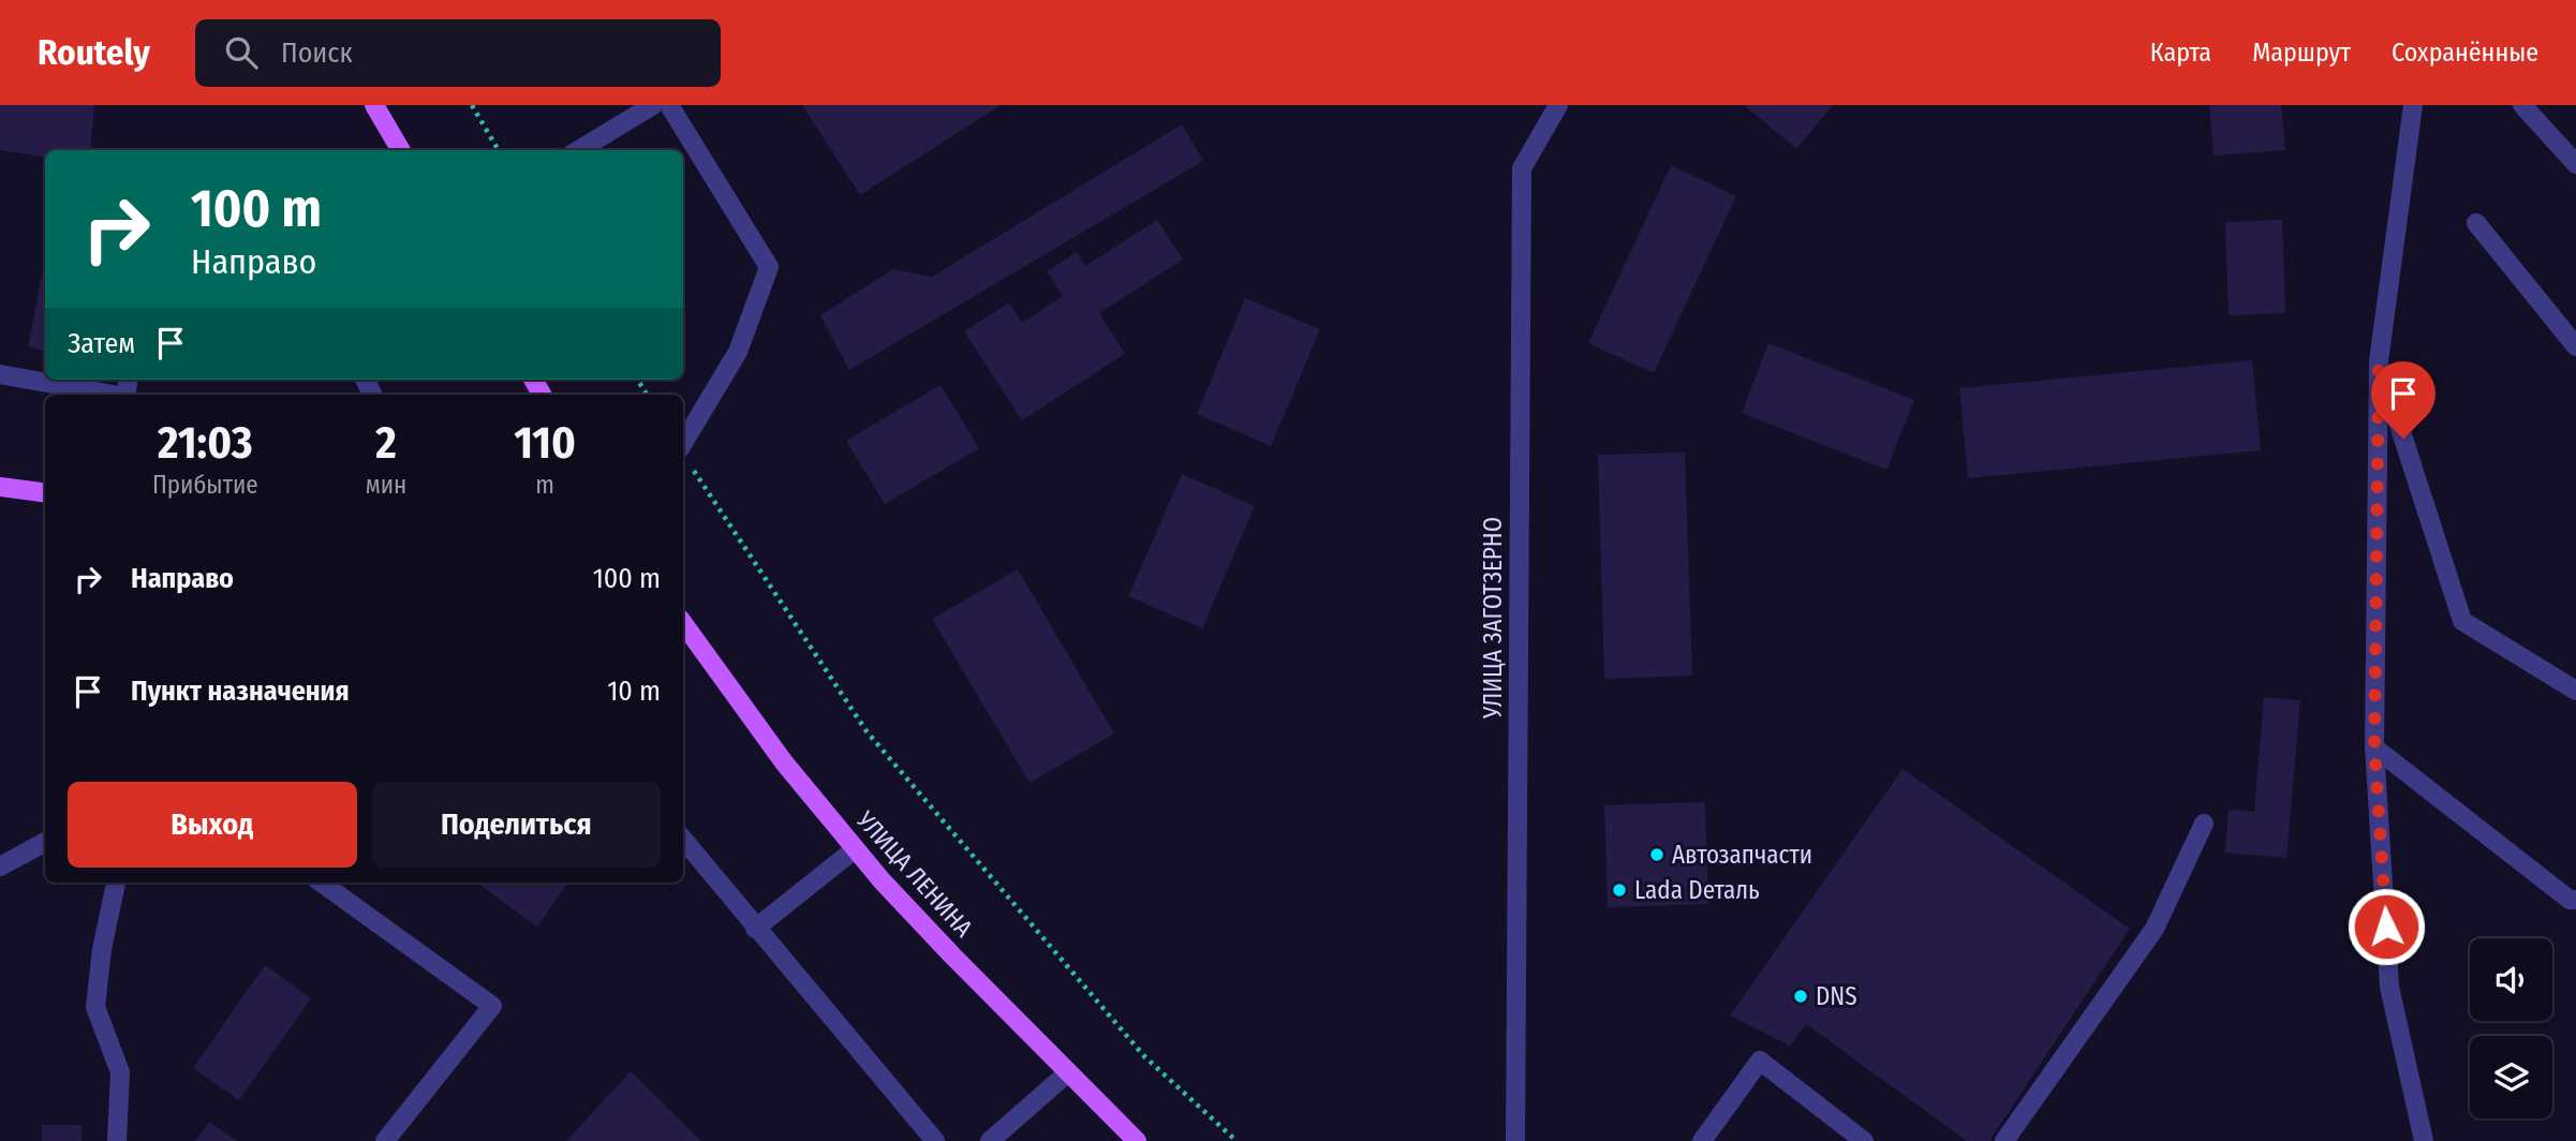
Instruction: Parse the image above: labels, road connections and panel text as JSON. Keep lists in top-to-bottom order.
{
  "streets": {
    "main road": ["УЛИЦА ЛЕНИНА"],
    "street": ["УЛИЦА ЗАГОТЗЕРНО"]
  },
  "places": ["Автозапчасти", "Lada Dеталь", "DNS"],
  "page": {
    "header": "Routely",
    "search": "Поиск",
    "nav": ["Карта", "Маршрут", "Сохранённые"],
    "turn": ["100 m", "Направо"],
    "then": "Затем",
    "eta": [
      "21:03",
      "Прибытие",
      "2",
      "мин",
      "110",
      "m"
    ],
    "list": [
      {
        "name": "Направо",
        "value": "100 m"
      },
      {
        "name": "Пункт назначения",
        "value": "10 m"
      }
    ],
    "buttons": ["Выход", "Поделиться"]
  }
}
